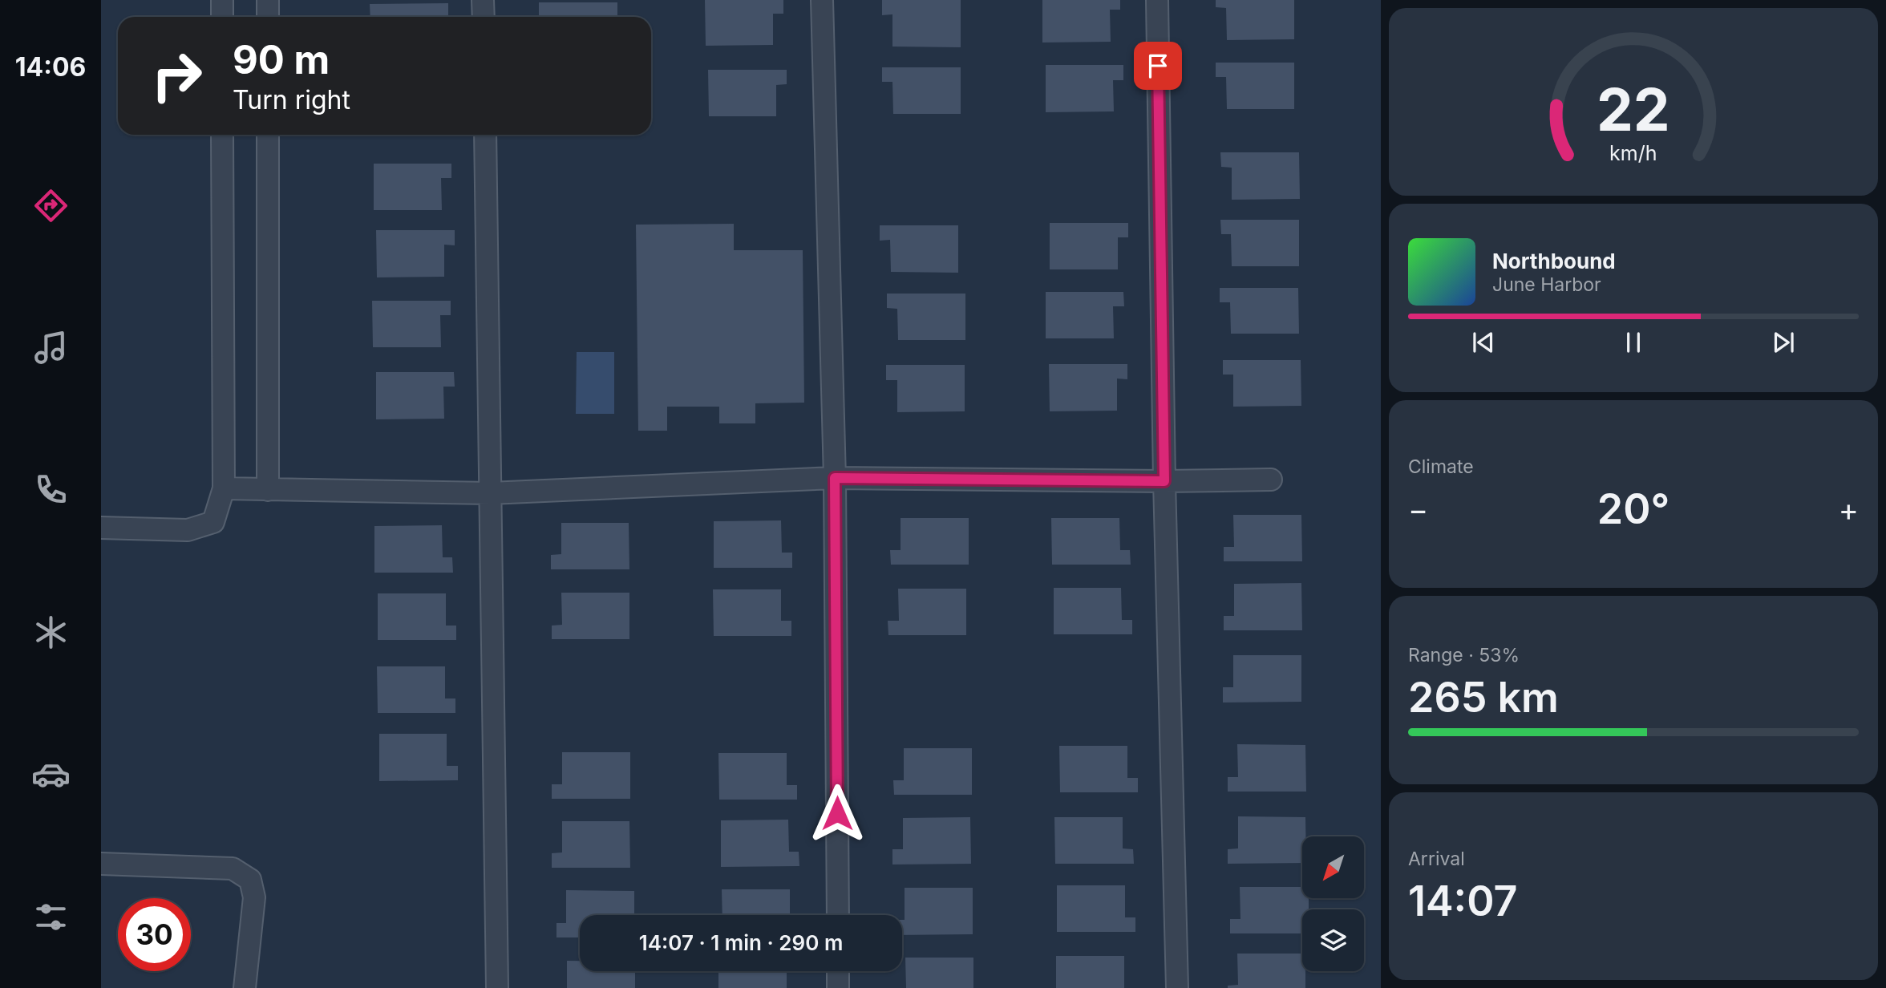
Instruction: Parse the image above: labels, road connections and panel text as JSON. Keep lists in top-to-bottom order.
{
  "north": "bottom left",
  "page": {
    "tabs": "14:06",
    "turn": ["90 m", "Turn right"],
    "song": ["Northbound", "June Harbor"],
    "tile": [
      "Climate",
      ["Range · 53%", "265 km"],
      ["Arrival", "14:07"]
    ],
    "heat": ["−", "20°", "+"],
    "limit": "30",
    "trip": "14:07 · 1 min · 290 m",
    "gauge": ["22", "km/h"]
  }
}
